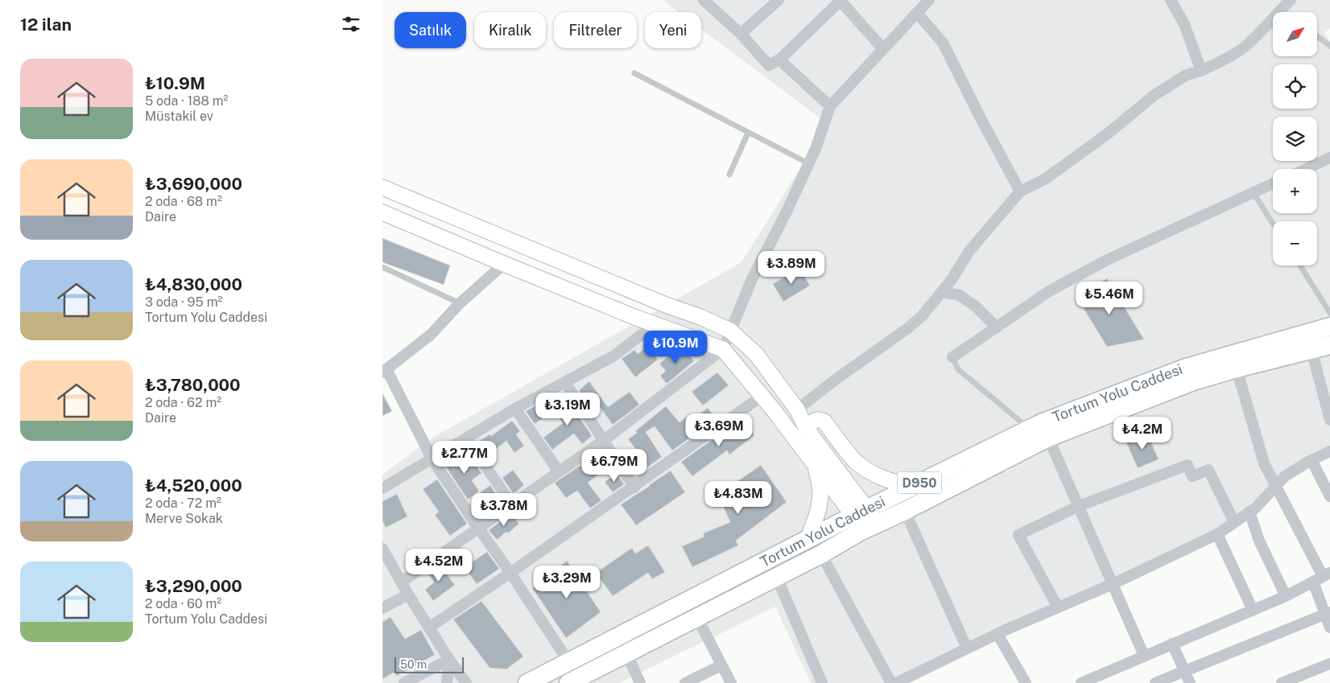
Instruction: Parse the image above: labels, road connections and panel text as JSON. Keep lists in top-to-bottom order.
{
  "streets": {
    "highway": ["Tortum Yolu Caddesi", "D950"]
  },
  "scale_bar": "50 m",
  "north": "top right",
  "page": {
    "heading": "12 ilan",
    "map_buttons": ["+", "−"],
    "chip": [
      "Satılık",
      "Kiralık",
      "Filtreler",
      "Yeni"
    ],
    "list": [
      {
        "name": "₺10.9M",
        "note": "5 oda · 188 m² · Müstakil ev"
      },
      {
        "name": "₺3,690,000",
        "note": "2 oda · 68 m² · Daire"
      },
      {
        "name": "₺4,830,000",
        "note": "3 oda · 95 m² · Tortum Yolu Caddesi"
      },
      {
        "name": "₺3,780,000",
        "note": "2 oda · 62 m² · Daire"
      },
      {
        "name": "₺4,520,000",
        "note": "2 oda · 72 m² · Merve Sokak"
      },
      {
        "name": "₺3,290,000",
        "note": "2 oda · 60 m² · Tortum Yolu Caddesi"
      }
    ],
    "price": [
      "₺3.89M",
      "₺5.46M",
      "₺10.9M",
      "₺3.19M",
      "₺3.69M",
      "₺4.2M",
      "₺2.77M",
      "₺6.79M",
      "₺4.83M",
      "₺3.78M",
      "₺4.52M",
      "₺3.29M"
    ],
    "scale": "50 m"
  }
}
